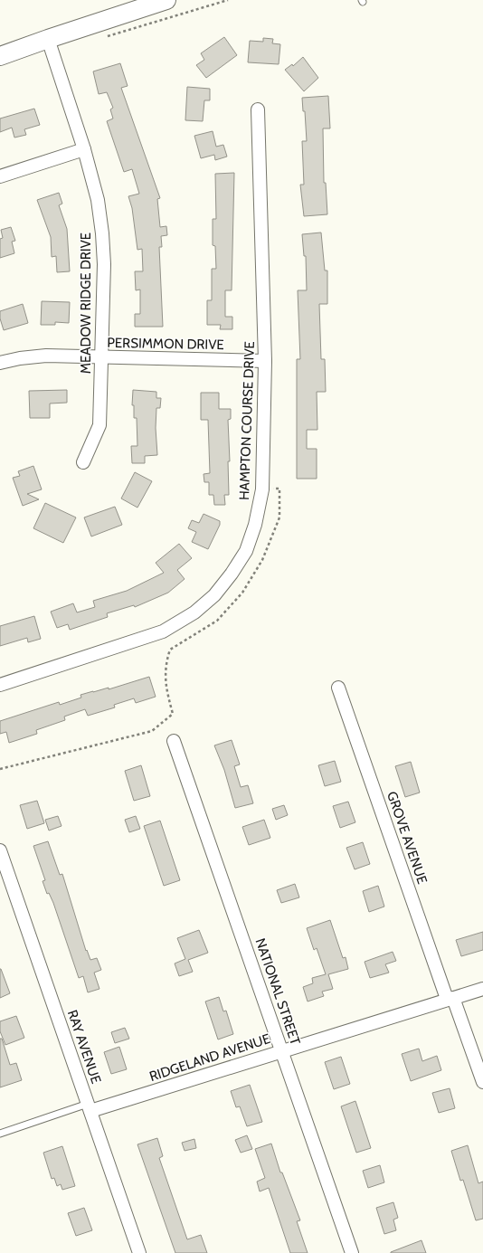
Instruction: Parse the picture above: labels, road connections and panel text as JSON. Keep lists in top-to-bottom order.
{
  "streets": {
    "street": [
      "MEADOW RIDGE DRIVE",
      "PERSIMMON DRIVE",
      "HAMPTON COURSE DRIVE",
      "GROVE AVENUE",
      "NATIONAL STREET",
      "RAY AVENUE",
      "RIDGELAND AVENUE"
    ]
  },
  "crossings": [
    ["MEADOW RIDGE DRIVE", "PERSIMMON DRIVE"],
    ["PERSIMMON DRIVE", "HAMPTON COURSE DRIVE"],
    ["GROVE AVENUE", "RIDGELAND AVENUE"],
    ["NATIONAL STREET", "RIDGELAND AVENUE"],
    ["RAY AVENUE", "RIDGELAND AVENUE"]
  ]
}
